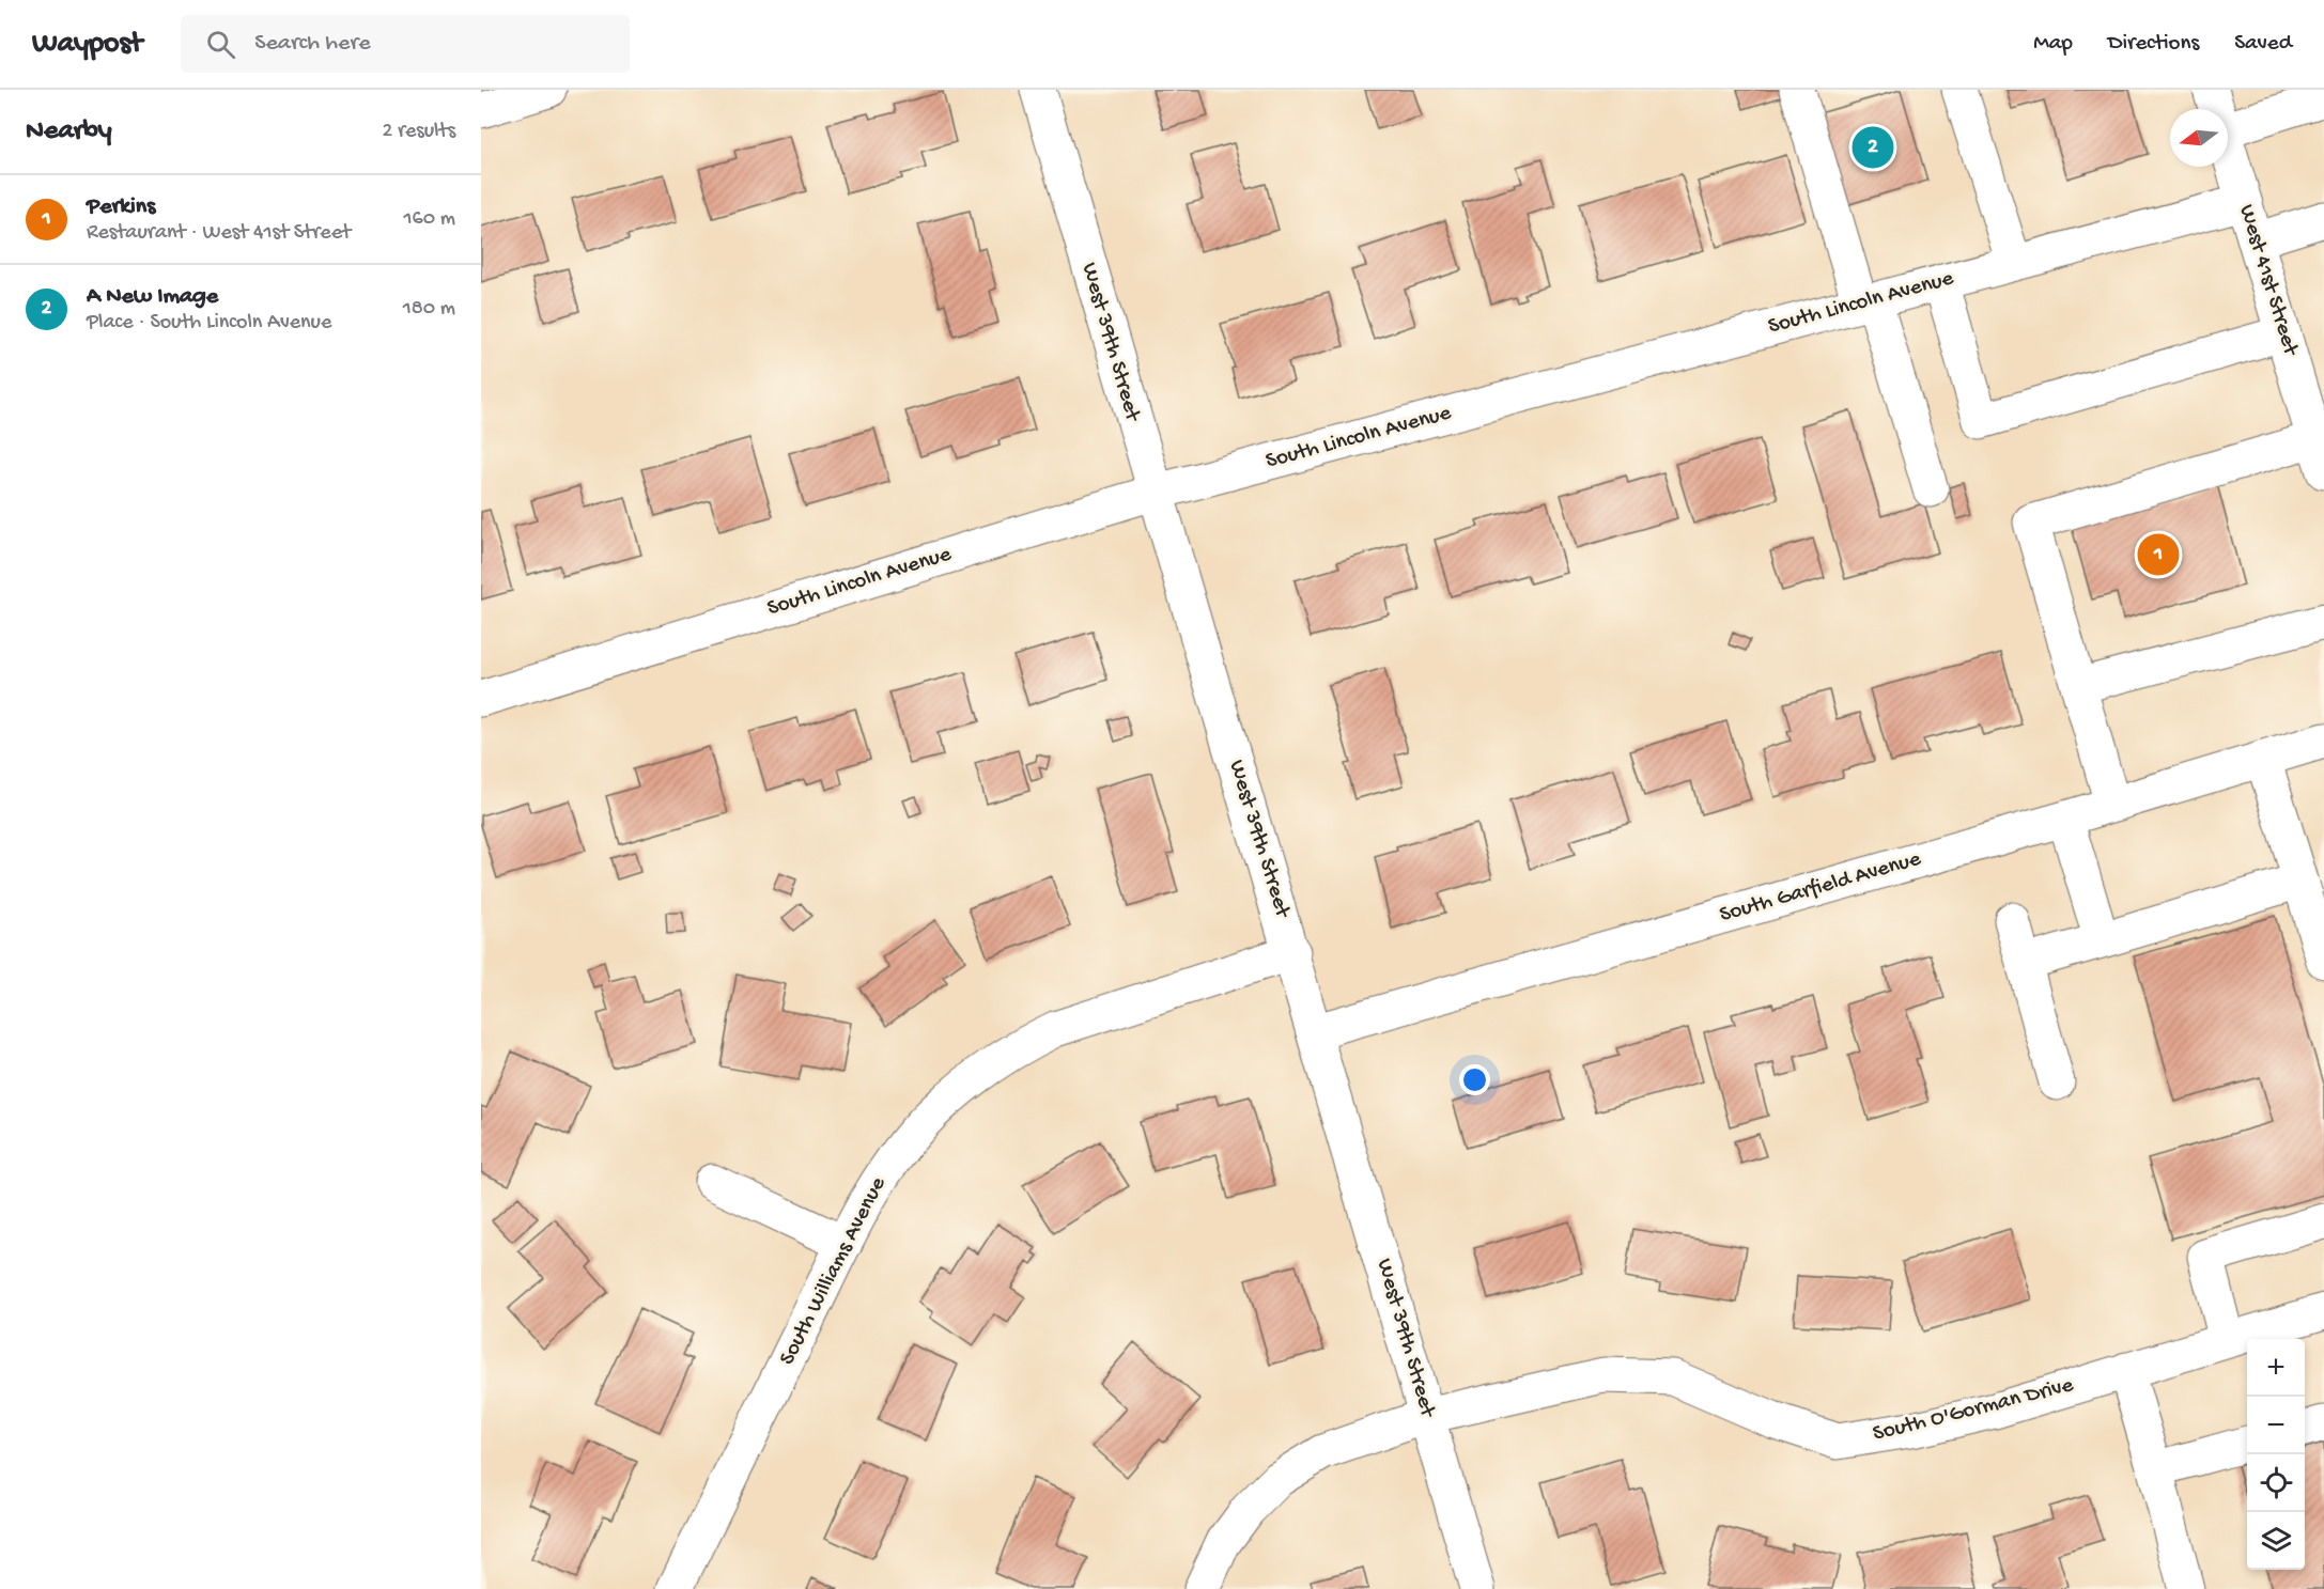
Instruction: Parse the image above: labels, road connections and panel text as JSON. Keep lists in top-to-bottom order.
{
  "streets": {
    "street": [
      "West 41st Street",
      "South Lincoln Avenue",
      "West 39th Street",
      "South Garfield Avenue",
      "South Williams Avenue",
      "South O'Gorman Drive"
    ]
  },
  "crossings": [
    ["West 41st Street", "South Lincoln Avenue"],
    ["South Lincoln Avenue", "West 39th Street"],
    ["West 39th Street", "South Garfield Avenue"],
    ["West 39th Street", "South Williams Avenue"],
    ["West 39th Street", "South O'Gorman Drive"]
  ],
  "north": "left",
  "page": {
    "header": "Waypost",
    "search": "Search here",
    "nav": ["Map", "Directions", "Saved"],
    "heading": ["Nearby", "2 results"],
    "pins": ["2", "1"],
    "list": [
      {
        "mark": "1",
        "name": "Perkins",
        "note": "Restaurant · West 41st Street",
        "value": "160 m"
      },
      {
        "mark": "2",
        "name": "A New Image",
        "note": "Place · South Lincoln Avenue",
        "value": "180 m"
      }
    ],
    "map_buttons": ["+", "−"]
  }
}
